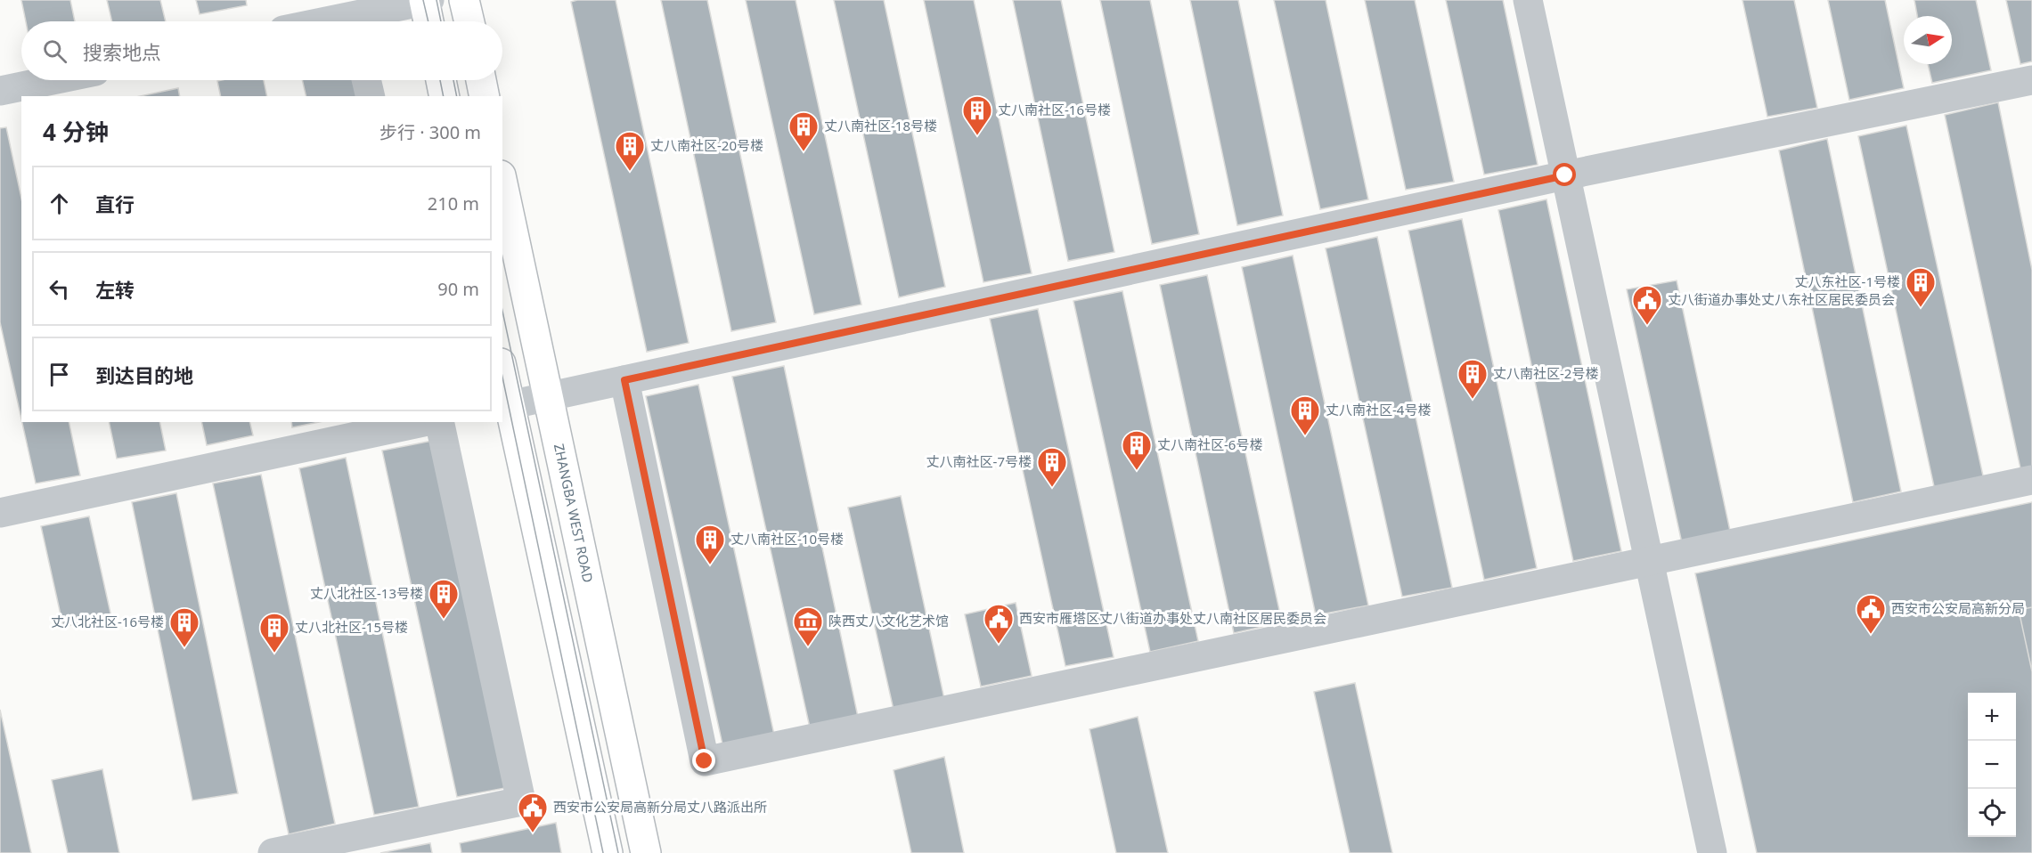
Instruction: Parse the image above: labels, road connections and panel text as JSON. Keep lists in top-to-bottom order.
{
  "streets": {
    "main road": ["ZHANGBA WEST ROAD"]
  },
  "places": {
    "building": [
      "丈八南社区-16号楼",
      "丈八南社区-18号楼",
      "丈八南社区-20号楼",
      "丈八东社区-1号楼",
      "丈八南社区-2号楼",
      "丈八南社区-4号楼",
      "丈八南社区-6号楼",
      "丈八南社区-7号楼",
      "丈八南社区-10号楼",
      "丈八北社区-13号楼",
      "丈八北社区-16号楼",
      "丈八北社区-15号楼"
    ],
    "public building": [
      "丈八街道办事处丈八东社区居民委员会",
      "西安市公安局高新分局",
      "西安市雁塔区丈八街道办事处丈八南社区居民委员会",
      "西安市公安局高新分局丈八路派出所"
    ],
    "museum": ["陕西丈八文化艺术馆"]
  },
  "north": "right",
  "page": {
    "search": "搜索地点",
    "heading": ["4 分钟", "步行 · 300 m"],
    "list": [
      ["直行", "210 m"],
      ["左转", "90 m"],
      "到达目的地"
    ],
    "map_buttons": ["+", "−"]
  }
}
